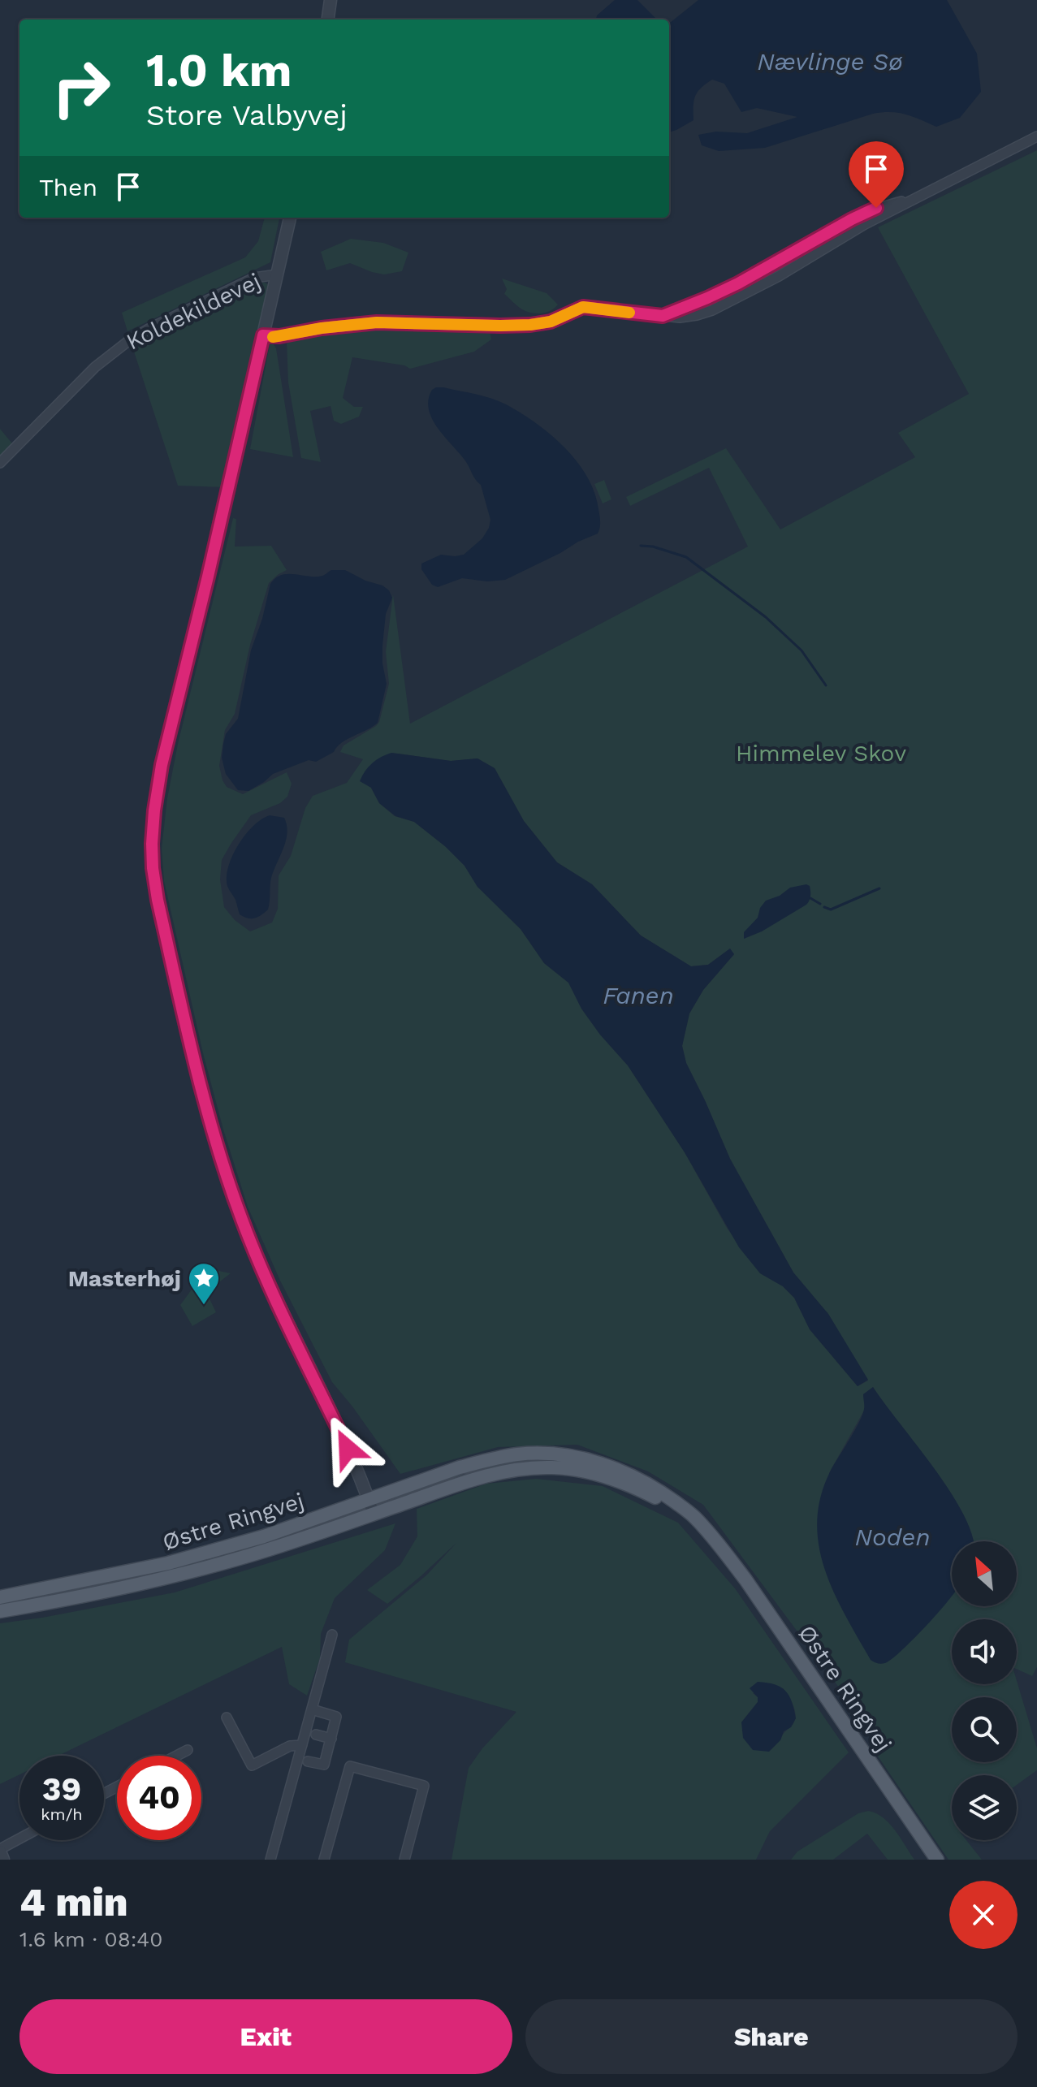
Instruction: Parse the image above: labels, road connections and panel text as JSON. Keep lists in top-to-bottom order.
{
  "streets": {
    "main road": ["Østre Ringvej"],
    "street": ["Koldekildevej"]
  },
  "water": ["Nævlinge Sø", "Fanen", "Noden"],
  "parks": ["Himmelev Skov"],
  "places": {
    "place": ["Masterhøj"]
  },
  "north": "top left",
  "page": {
    "turn": ["1.0 km", "Store Valbyvej"],
    "then": "Then",
    "speed": "39 km/h",
    "limit": "40",
    "heading": ["4 min", "1.6 km · 08:40"],
    "buttons": ["Exit", "Share"]
  }
}
